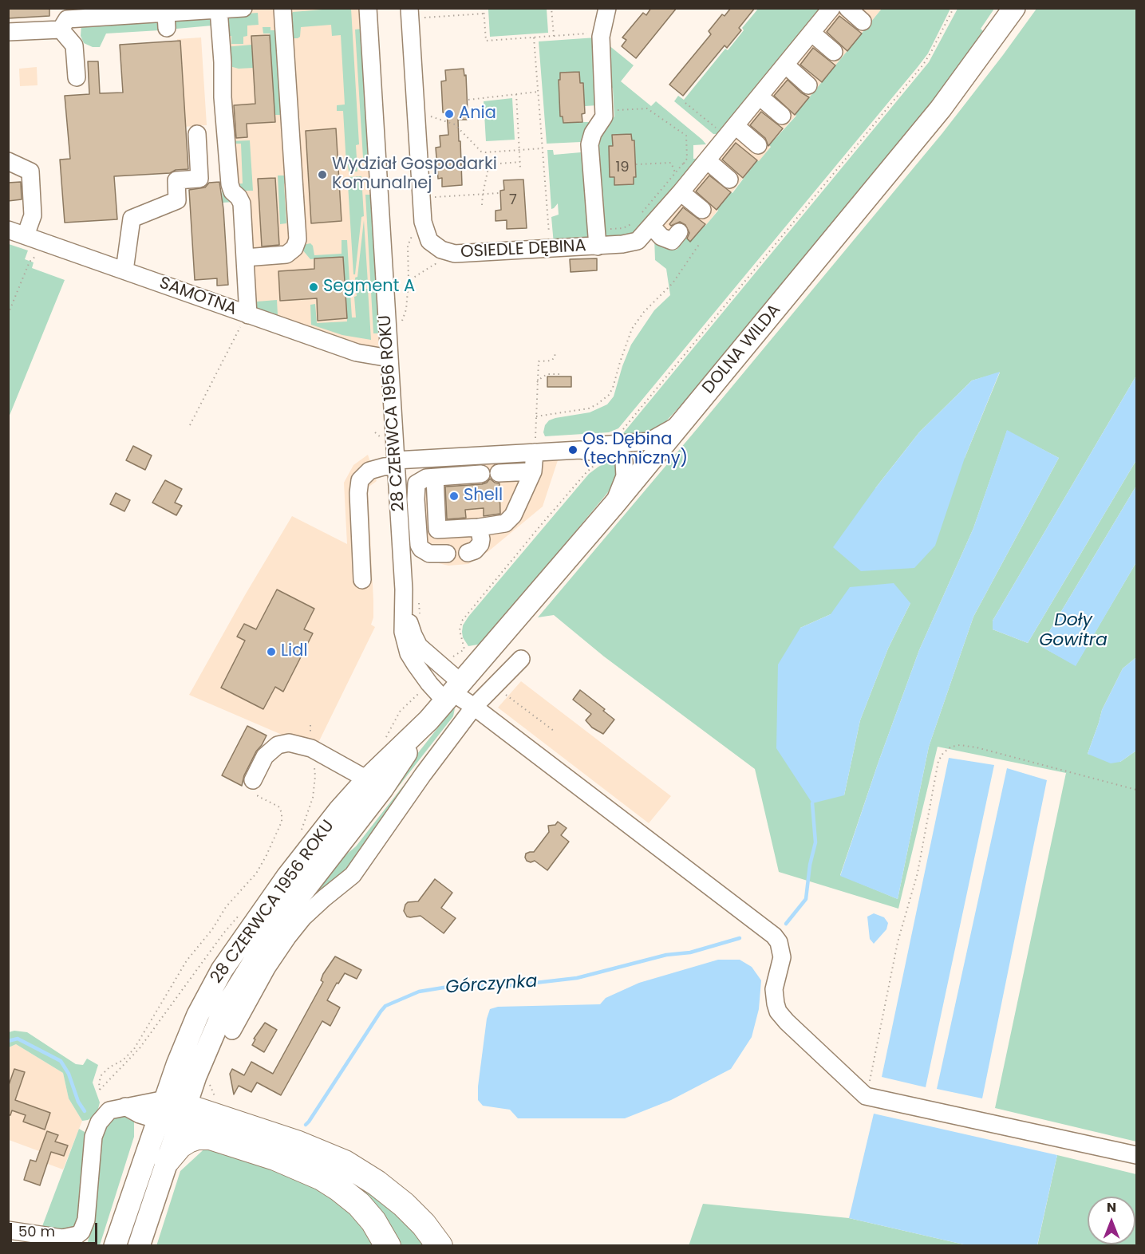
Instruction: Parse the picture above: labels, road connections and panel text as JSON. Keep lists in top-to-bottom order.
{
  "streets": {
    "main road": ["DOLNA WILDA", "28 CZERWCA 1956 ROKU"],
    "street": ["OSIEDLE DĘBINA", "SAMOTNA"]
  },
  "crossings": [
    ["SAMOTNA", "28 CZERWCA 1956 ROKU"],
    ["DOLNA WILDA", "28 CZERWCA 1956 ROKU"]
  ],
  "water": ["Doły Gowitra", "Górczynka"],
  "places": [
    "Ania",
    "Wydział Gospodarki Komunalnej",
    "Segment A",
    "Os. Dębina (techniczny)",
    "Shell",
    "Lidl"
  ],
  "house_numbers": ["19", "7"],
  "scale_bar": "50 m",
  "north": "top"
}
